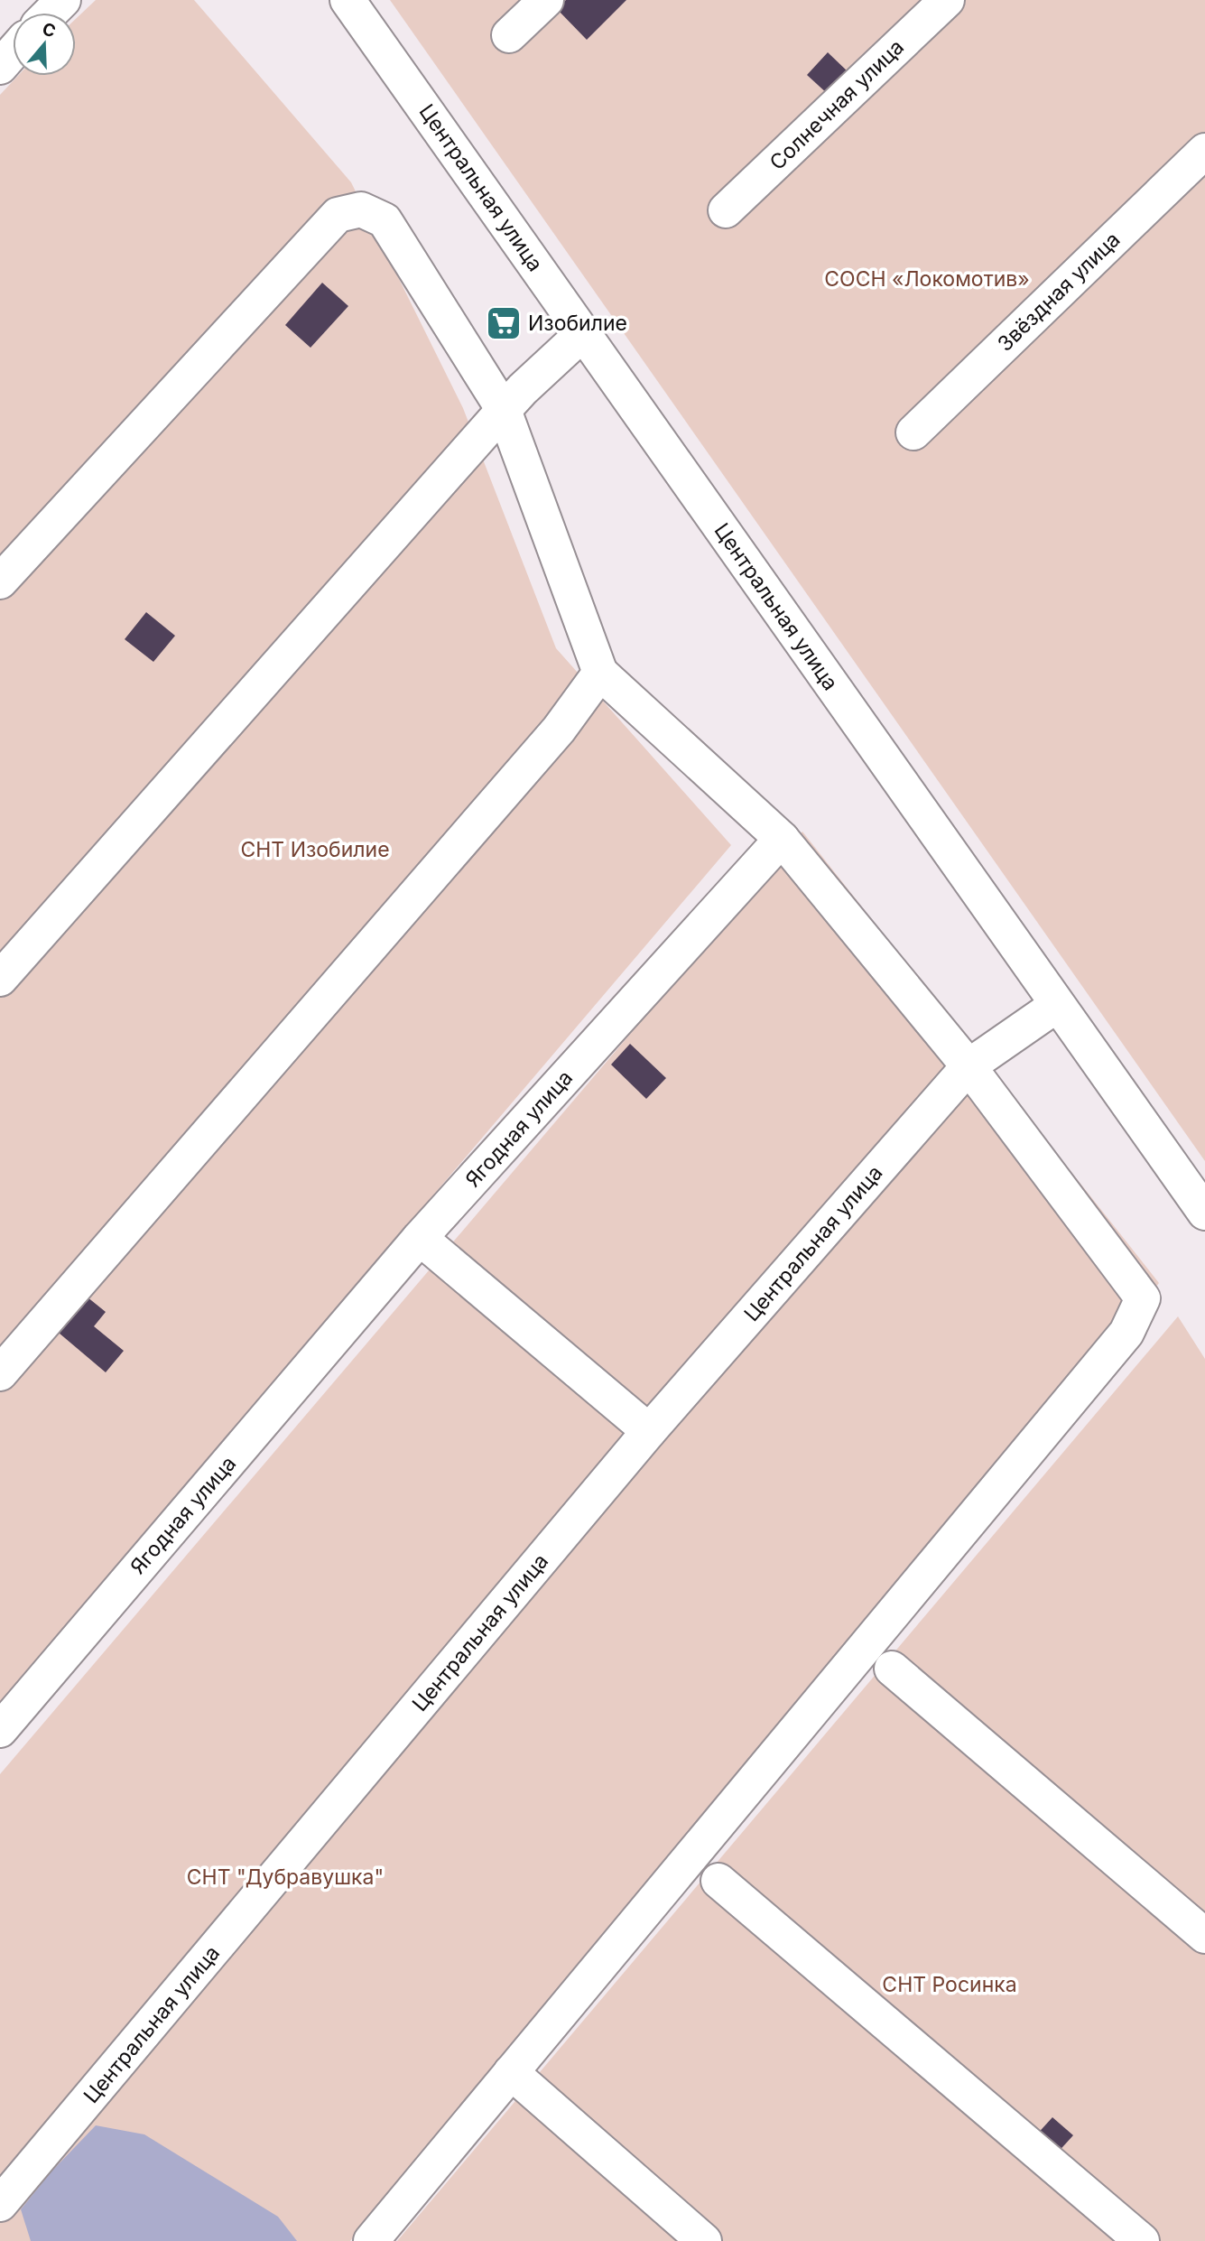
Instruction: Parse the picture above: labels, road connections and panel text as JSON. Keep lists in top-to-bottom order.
{
  "streets": {
    "street": [
      "Солнечная улица",
      "Центральная улица",
      "Звёздная улица",
      "Ягодная улица"
    ]
  },
  "parks": [
    "СОСН «Локомотив»",
    "СНТ Изобилие",
    "СНТ \"Дубравушка\"",
    "СНТ Росинка"
  ],
  "places": {
    "supermarket": ["Изобилие"]
  },
  "north": "top"
}
